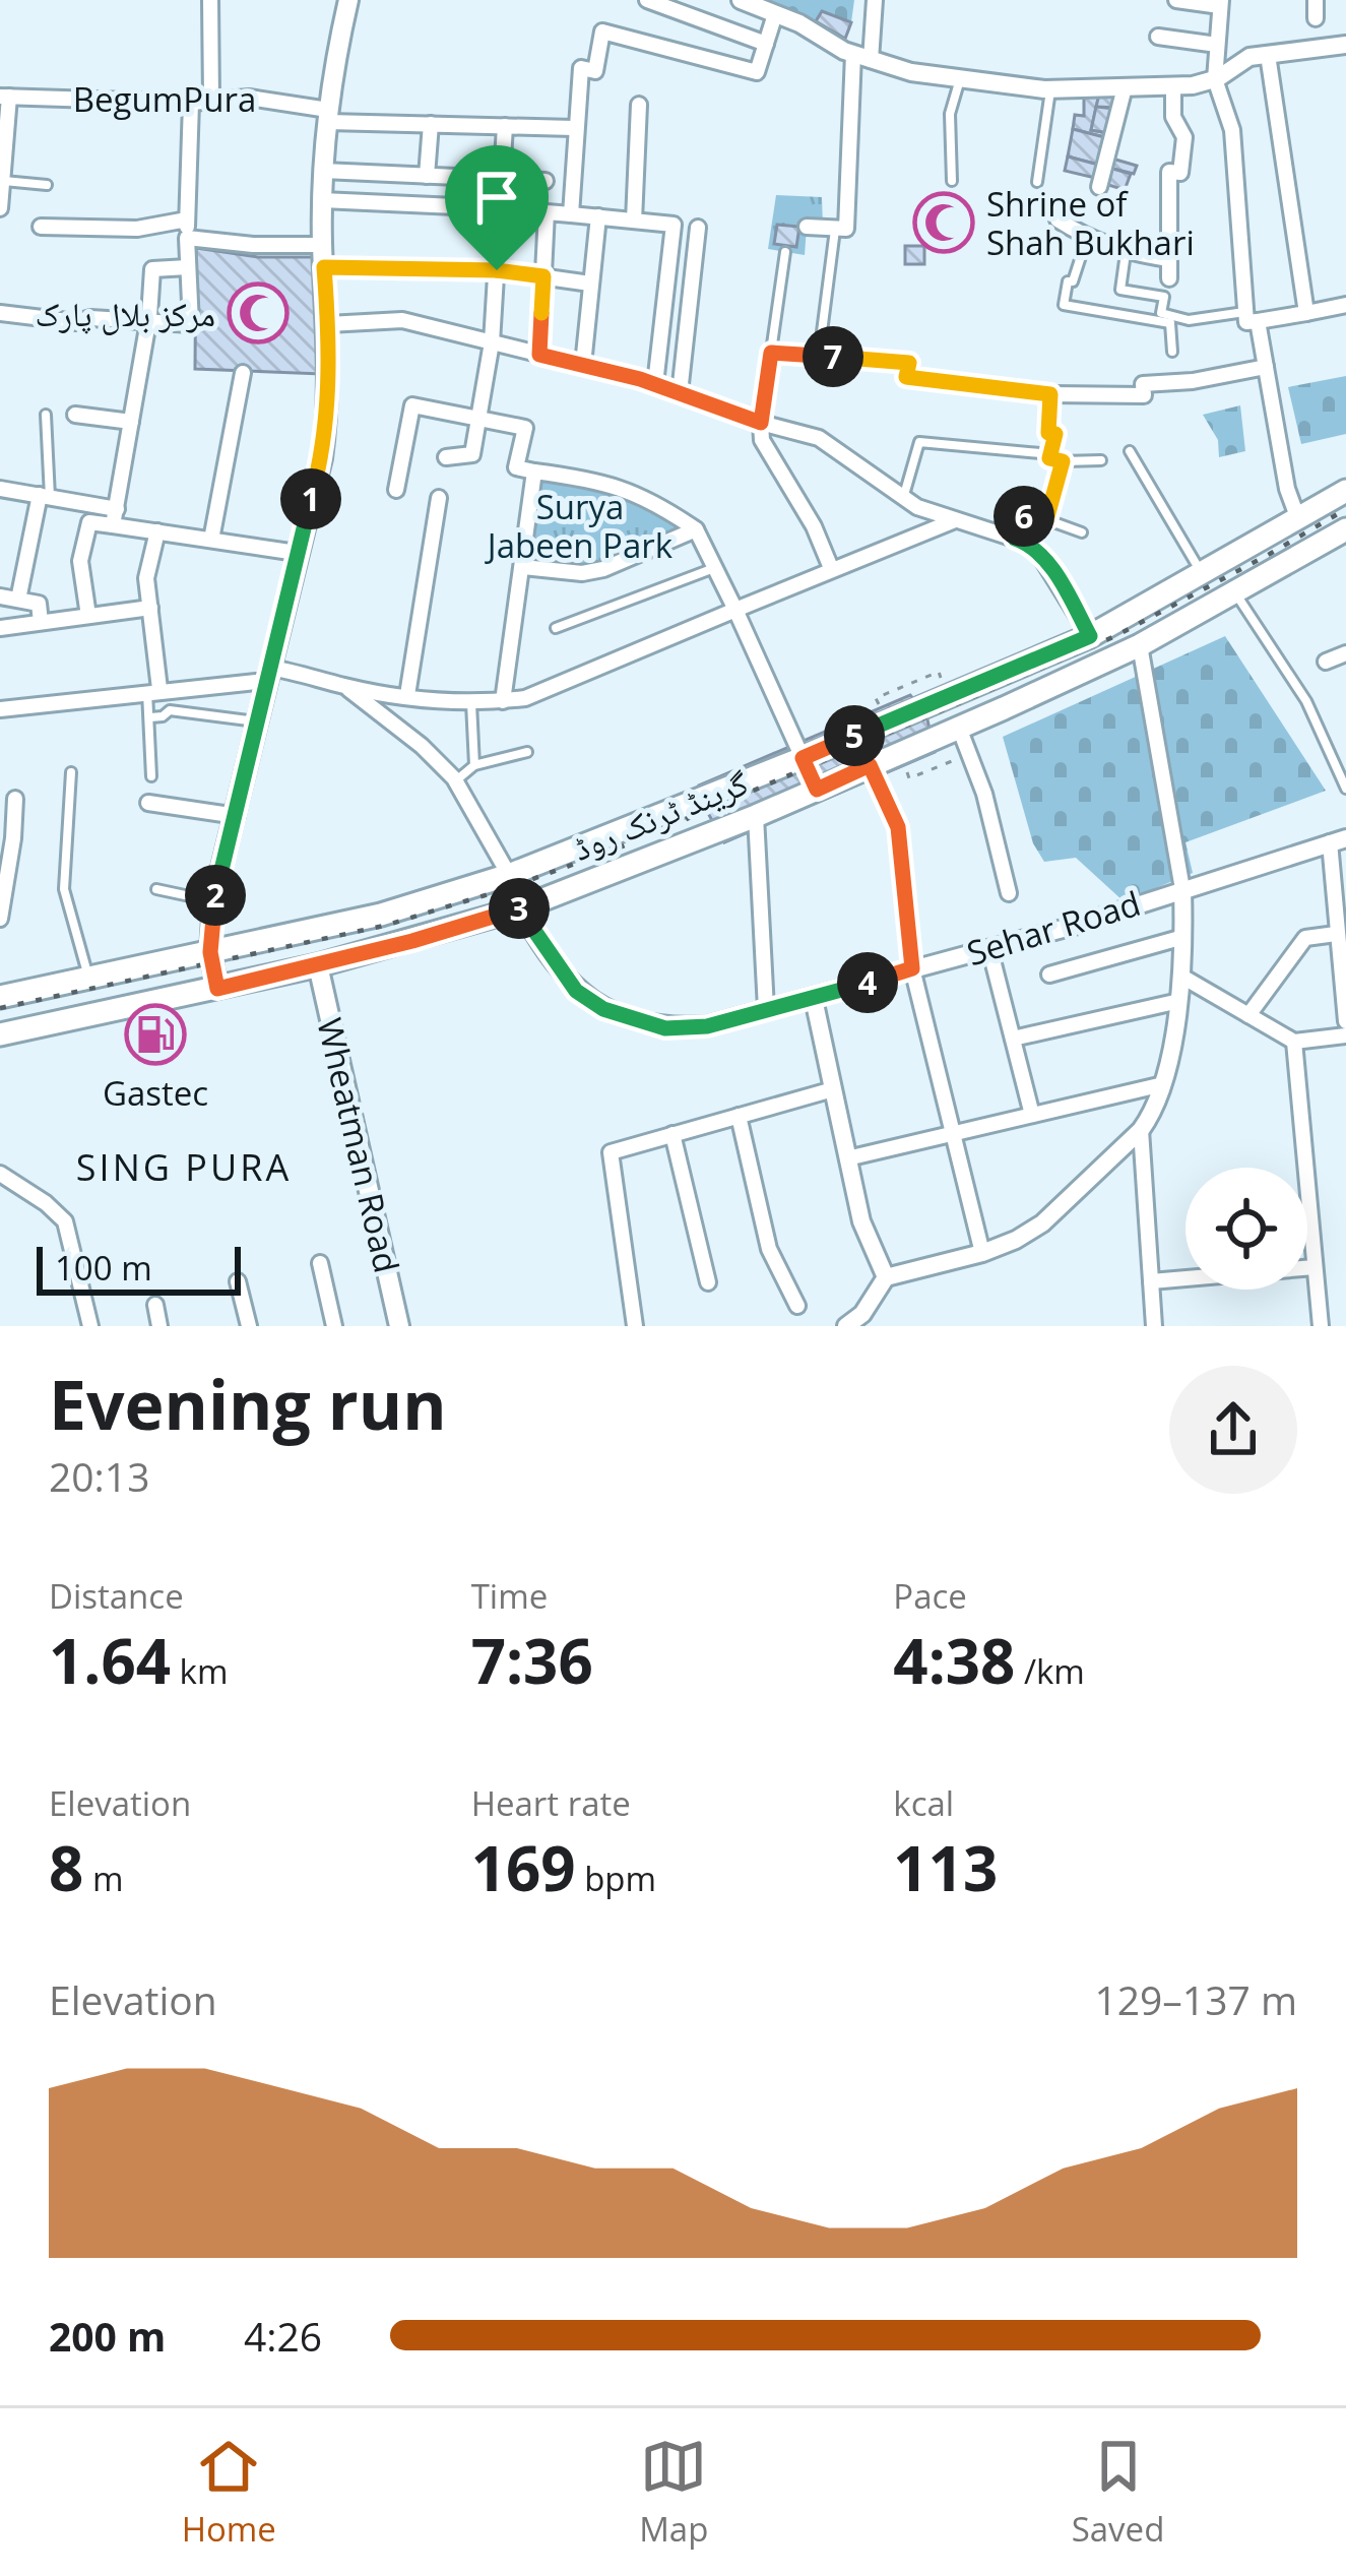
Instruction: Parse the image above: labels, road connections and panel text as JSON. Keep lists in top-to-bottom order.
{
  "streets": {
    "main road": ["گرینڈ ٹرنک روڈ", "Wheatman Road"],
    "street": ["BegumPura", "Sehar Road"]
  },
  "crossings": [
    ["گرینڈ ٹرنک روڈ", "Sehar Road"],
    ["گرینڈ ٹرنک روڈ", "Wheatman Road"]
  ],
  "districts": ["SING PURA"],
  "parks": ["Surya Jabeen Park"],
  "places": {
    "mosque": ["Shrine of Shah Bukhari", "مرکز بلال پارک"],
    "fuel station": ["Gastec"]
  },
  "scale_bar": "100 m",
  "page": {
    "pins": [
      "7",
      "1",
      "6",
      "5",
      "2",
      "3",
      "4"
    ],
    "scale": "100 m",
    "heading": ["Evening run", "20:13"],
    "stats": [
      ["Distance", "1.64 km"],
      ["Time", "7:36"],
      ["Pace", "4:38 /km"],
      ["Elevation", "8 m"],
      ["Heart rate", "169 bpm"],
      ["kcal", "113"]
    ],
    "chart": ["Elevation", "129–137 m"],
    "list": [
      {
        "name": "200 m",
        "note": "4:26"
      }
    ],
    "tabs": ["Home", "Map", "Saved"]
  }
}
